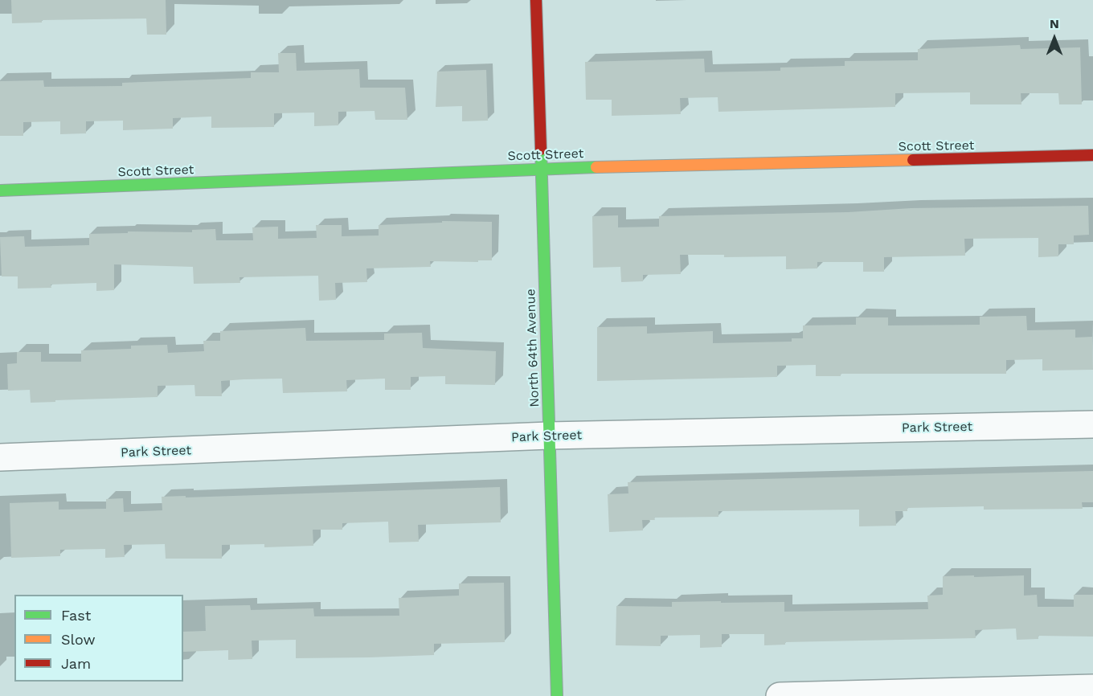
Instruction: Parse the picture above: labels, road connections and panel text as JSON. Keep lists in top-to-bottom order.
{
  "streets": {
    "street": ["Scott Street", "North 64th Avenue", "Park Street"]
  },
  "crossings": [
    ["Scott Street", "North 64th Avenue"],
    ["North 64th Avenue", "Park Street"]
  ],
  "legend": ["Fast", "Slow", "Jam"],
  "north": "top"
}
